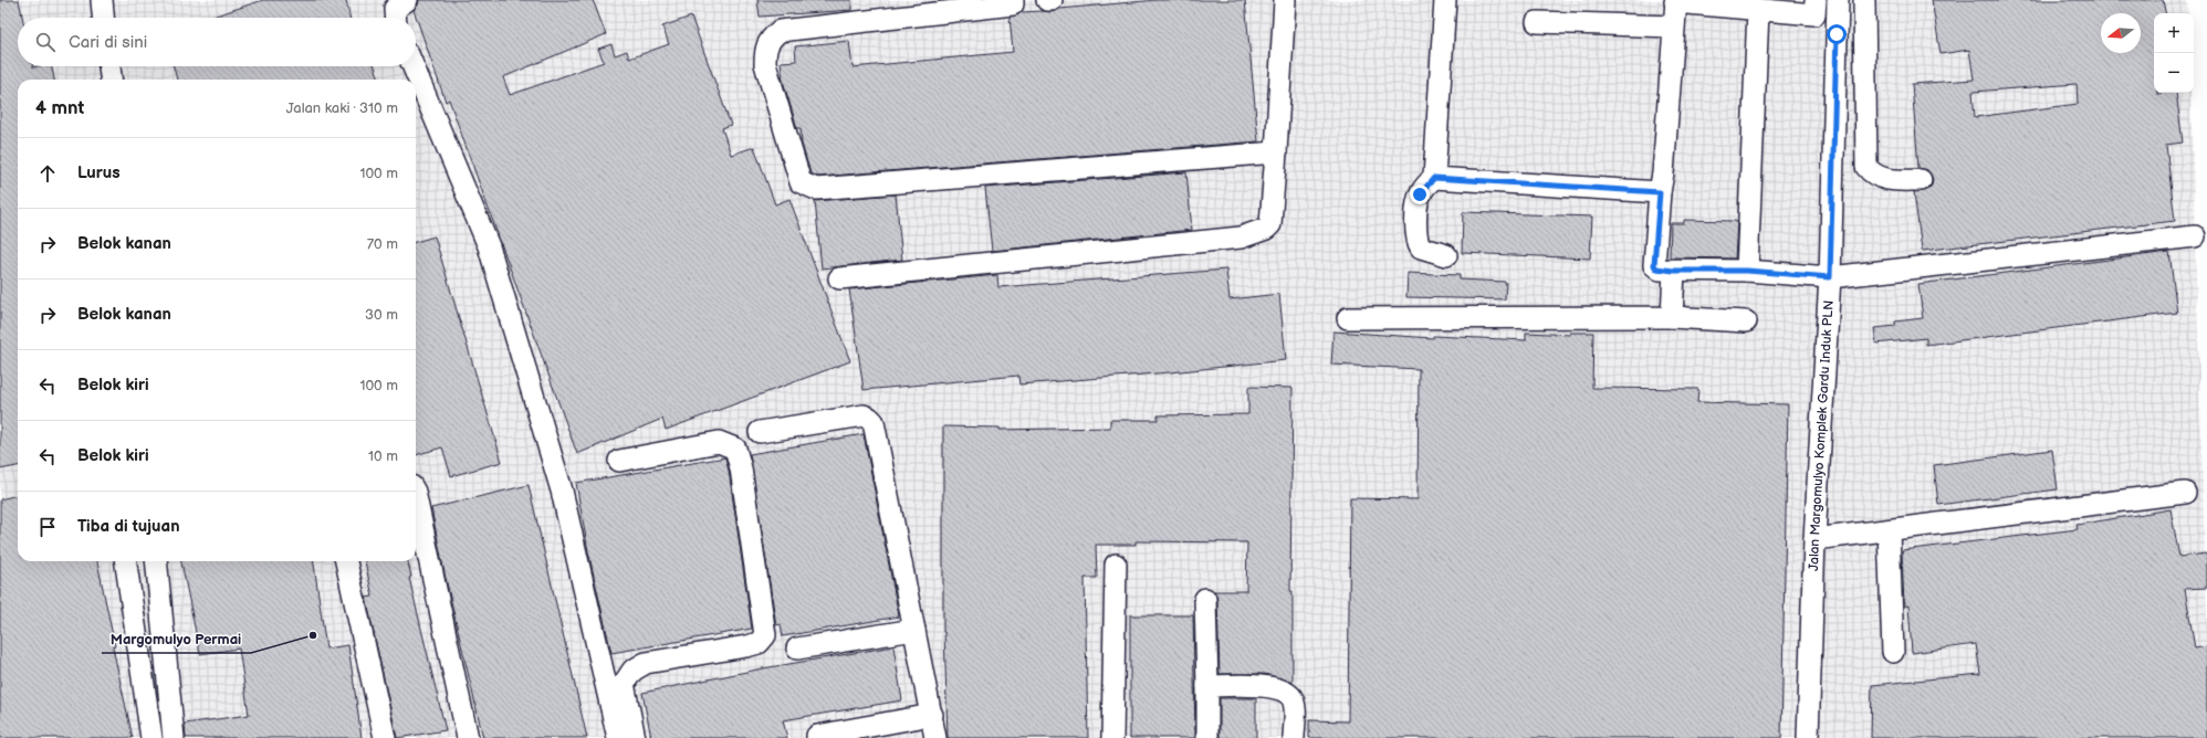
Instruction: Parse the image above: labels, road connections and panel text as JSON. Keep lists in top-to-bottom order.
{
  "streets": {
    "lane": ["Jalan Margomulyo Komplek Gardu Induk PLN"]
  },
  "places": ["Margomulyo Permai"],
  "north": "left",
  "page": {
    "map_buttons": ["+", "−"],
    "search": "Cari di sini",
    "heading": ["4 mnt", "Jalan kaki · 310 m"],
    "list": [
      ["Lurus", "100 m"],
      ["Belok kanan", "70 m"],
      ["Belok kanan", "30 m"],
      ["Belok kiri", "100 m"],
      ["Belok kiri", "10 m"],
      "Tiba di tujuan"
    ]
  }
}
